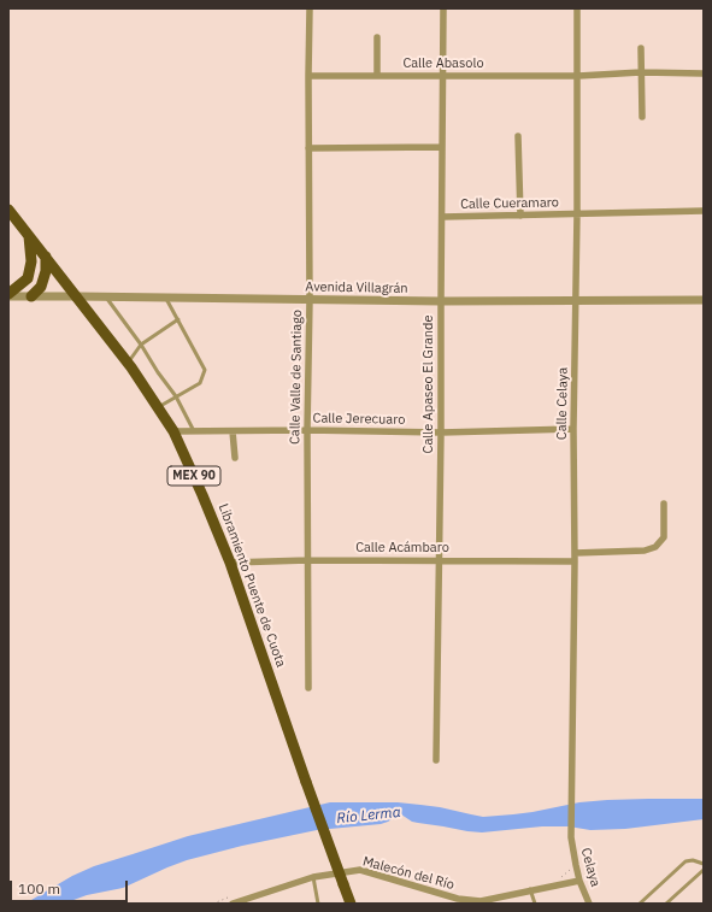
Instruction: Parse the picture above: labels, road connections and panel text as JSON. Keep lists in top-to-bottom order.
{
  "streets": {
    "main road": ["MEX 90", "Libramiento Puente de Cuota"],
    "street": [
      "Calle Abasolo",
      "Calle Cueramaro",
      "Avenida Villagrán",
      "Calle Valle de Santiago",
      "Calle Apaseo El Grande",
      "Calle Celaya",
      "Calle Jerecuaro",
      "Calle Acámbaro",
      "Celaya",
      "Malecón del Río"
    ]
  },
  "crossings": [
    ["Calle Abasolo", "Calle Valle de Santiago"],
    ["Calle Abasolo", "Calle Apaseo El Grande"],
    ["Calle Abasolo", "Calle Celaya"],
    ["Calle Cueramaro", "Calle Apaseo El Grande"],
    ["Calle Cueramaro", "Calle Celaya"],
    ["Avenida Villagrán", "Calle Valle de Santiago"],
    ["Avenida Villagrán", "Calle Apaseo El Grande"],
    ["Avenida Villagrán", "Calle Celaya"],
    ["Avenida Villagrán", "Libramiento Puente de Cuota"],
    ["Calle Valle de Santiago", "Calle Jerecuaro"],
    ["Calle Valle de Santiago", "Calle Acámbaro"],
    ["Calle Apaseo El Grande", "Calle Jerecuaro"],
    ["Calle Apaseo El Grande", "Calle Acámbaro"],
    ["Calle Celaya", "Calle Jerecuaro"],
    ["Calle Celaya", "Calle Acámbaro"],
    ["Calle Celaya", "Celaya"],
    ["Calle Jerecuaro", "Libramiento Puente de Cuota"],
    ["Calle Acámbaro", "Libramiento Puente de Cuota"],
    ["Celaya", "Malecón del Río"]
  ],
  "water": ["Río Lerma"],
  "scale_bar": "100 m"
}
